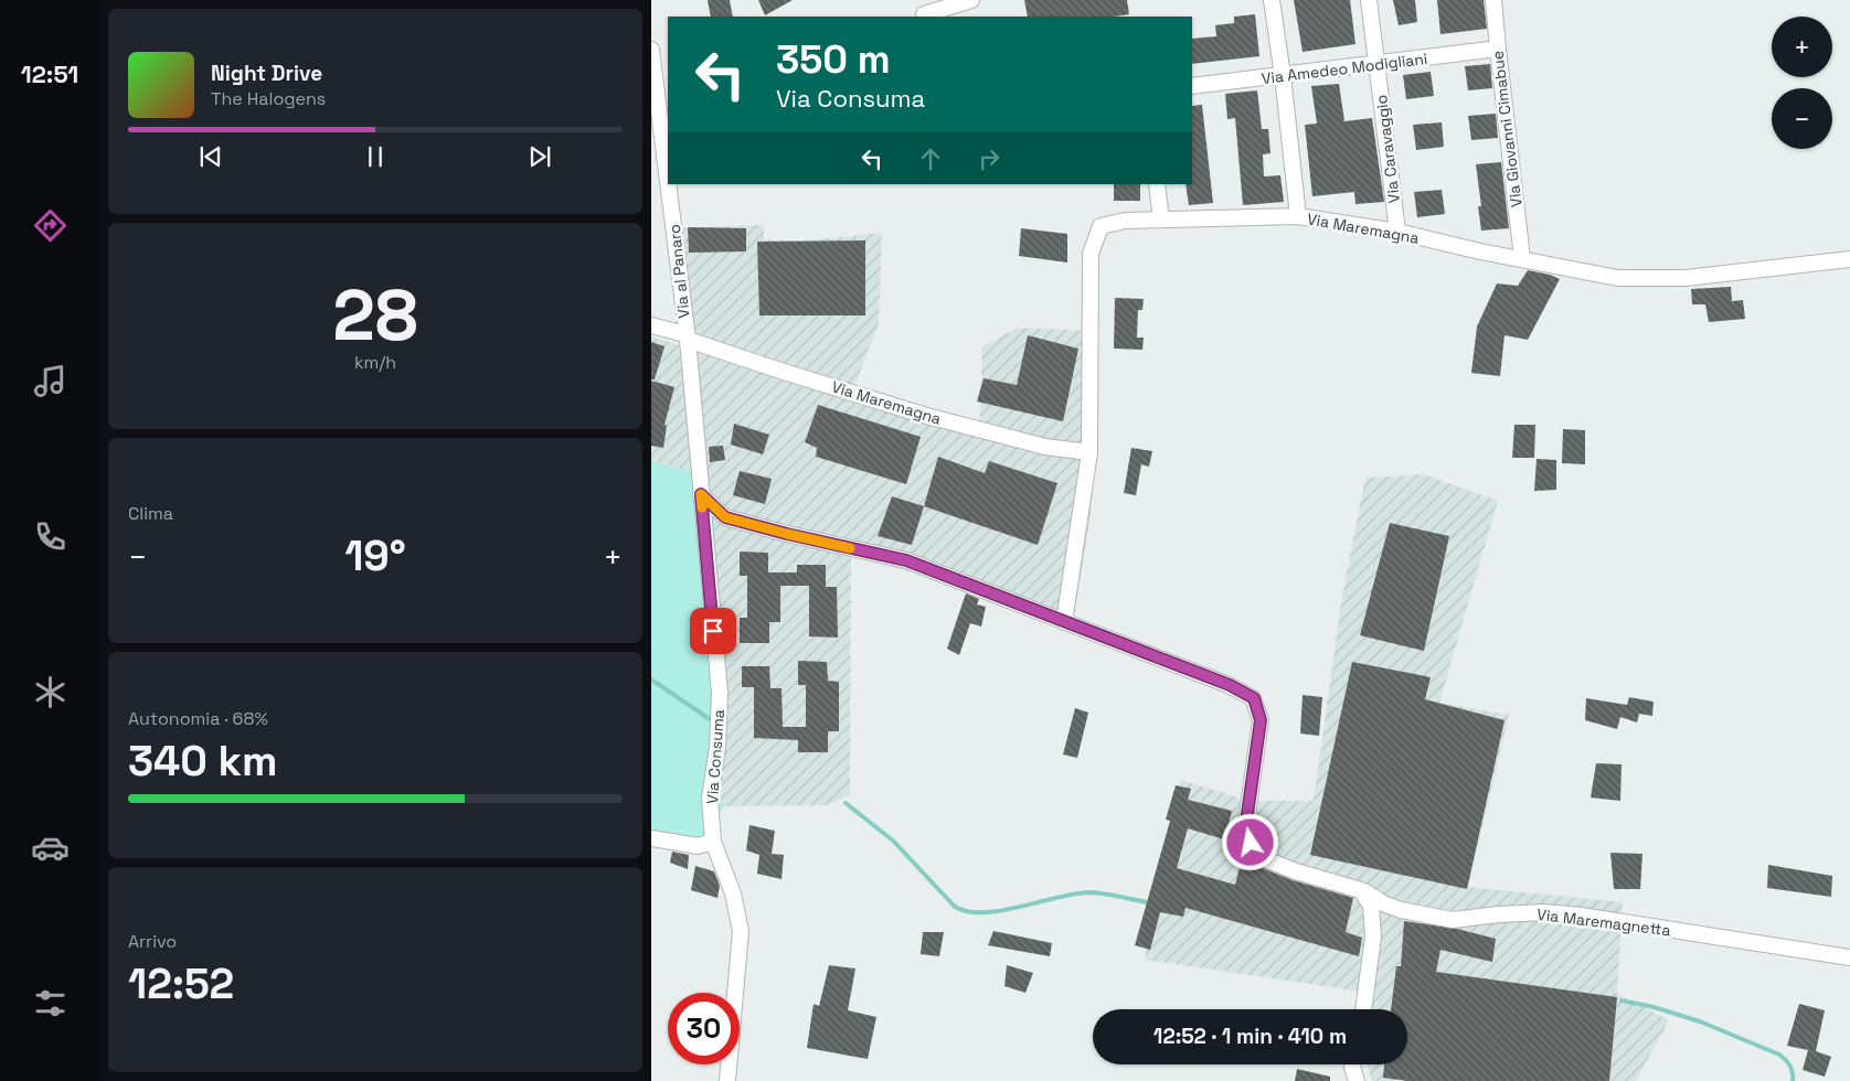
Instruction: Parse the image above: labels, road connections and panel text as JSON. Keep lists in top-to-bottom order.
{
  "streets": {
    "street": [
      "Via Amedeo Modigliani",
      "Via Giovanni Cimabue",
      "Via Caravaggio",
      "Via Maremagna",
      "Via al Panaro",
      "Via Consuma",
      "Via Maremagnetta"
    ]
  },
  "crossings": [
    ["Via Amedeo Modigliani", "Via Giovanni Cimabue"],
    ["Via Amedeo Modigliani", "Via Caravaggio"],
    ["Via Giovanni Cimabue", "Via Maremagna"],
    ["Via Caravaggio", "Via Maremagna"],
    ["Via Maremagna", "Via al Panaro"],
    ["Via Maremagna", "Via Maremagnetta"],
    ["Via al Panaro", "Via Consuma"]
  ],
  "page": {
    "tabs": "12:51",
    "map_buttons": ["+", "−"],
    "turn": ["350 m", "Via Consuma"],
    "song": ["Night Drive", "The Halogens"],
    "tile": [
      ["28", "km/h"],
      "Clima",
      ["Autonomia · 68%", "340 km"],
      ["Arrivo", "12:52"]
    ],
    "heat": ["−", "19°", "+"],
    "limit": "30",
    "trip": "12:52 · 1 min · 410 m"
  }
}
